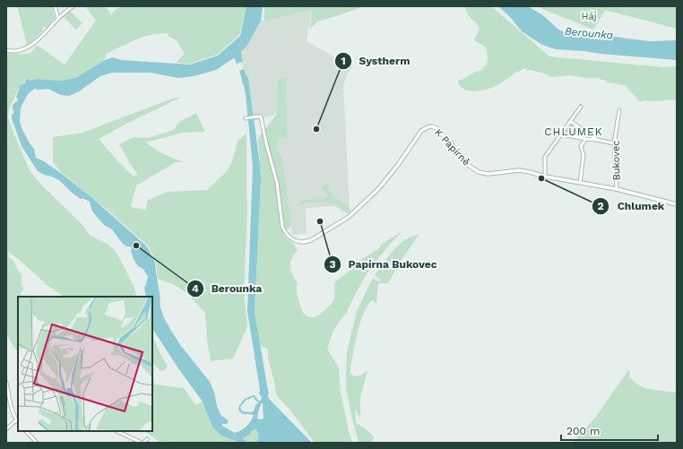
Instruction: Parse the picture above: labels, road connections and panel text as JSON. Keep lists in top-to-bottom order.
{
  "streets": {
    "street": ["K Papírně", "Bukovec"]
  },
  "crossings": [
    ["K Papírně", "Bukovec"]
  ],
  "districts": ["CHLUMEK"],
  "water": ["Berounka"],
  "parks": ["Háj"],
  "places": [
    "Systherm",
    "Chlumek",
    "Papírna Bukovec",
    "Berounka"
  ],
  "scale_bar": "200 m"
}
